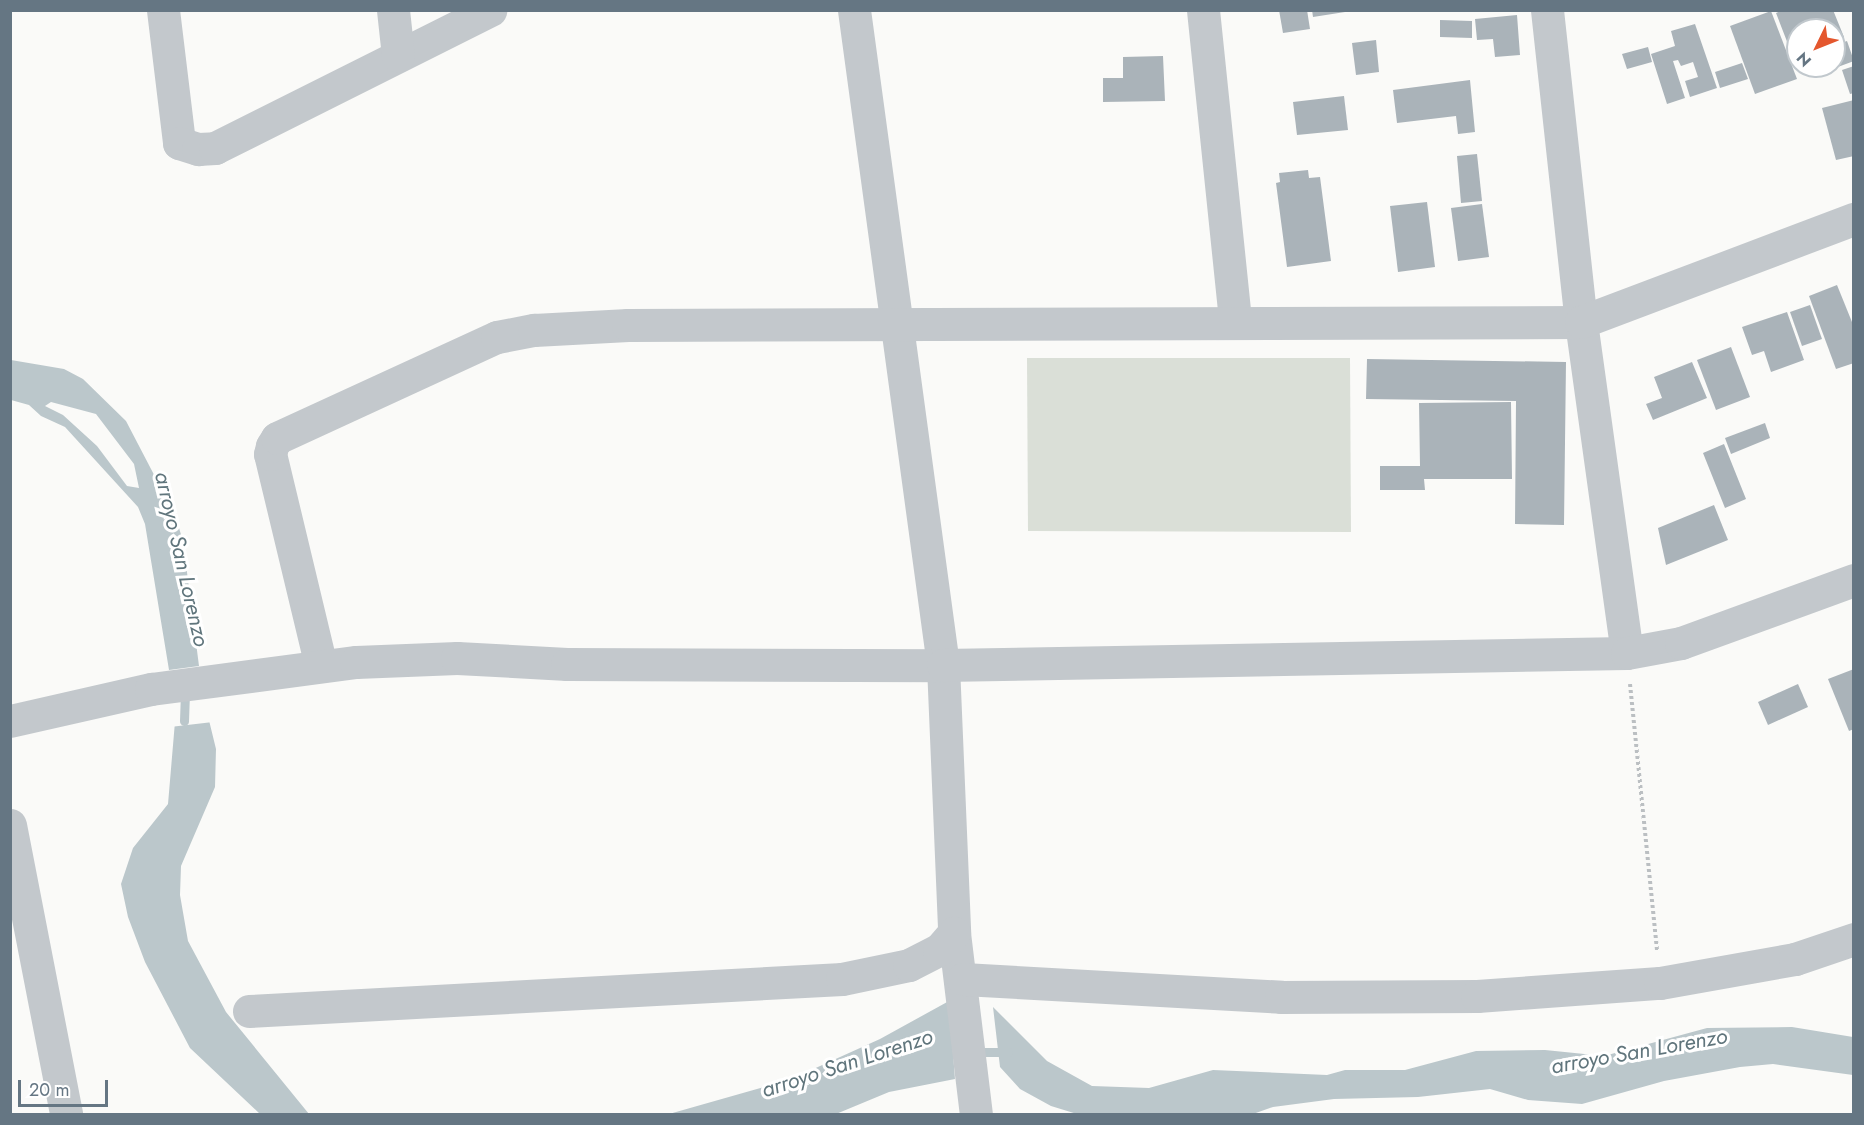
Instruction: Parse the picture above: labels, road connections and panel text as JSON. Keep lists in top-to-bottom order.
{
  "water": ["arroyo San Lorenzo"],
  "scale_bar": "20 m",
  "north": "bottom left"
}
